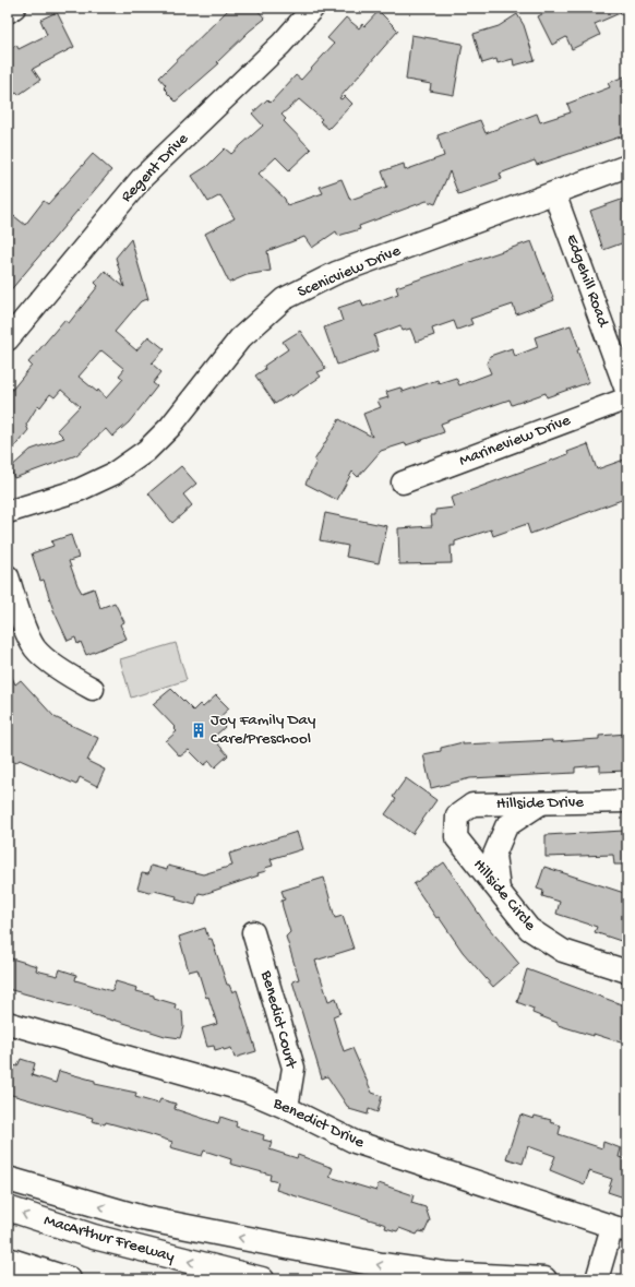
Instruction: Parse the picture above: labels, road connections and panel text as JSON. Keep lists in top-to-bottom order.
{
  "streets": {
    "highway": ["MacArthur Freeway"],
    "street": [
      "Regent Drive",
      "Scenicview Drive",
      "Edgehill Road",
      "Marineview Drive",
      "Hillside Drive",
      "Hillside Circle",
      "Benedict Court",
      "Benedict Drive"
    ]
  },
  "crossings": [
    ["Scenicview Drive", "Edgehill Road"],
    ["Hillside Drive", "Hillside Circle"],
    ["Benedict Court", "Benedict Drive"]
  ],
  "places": {
    "building": ["Joy Family Day Care/Preschool"]
  }
}
